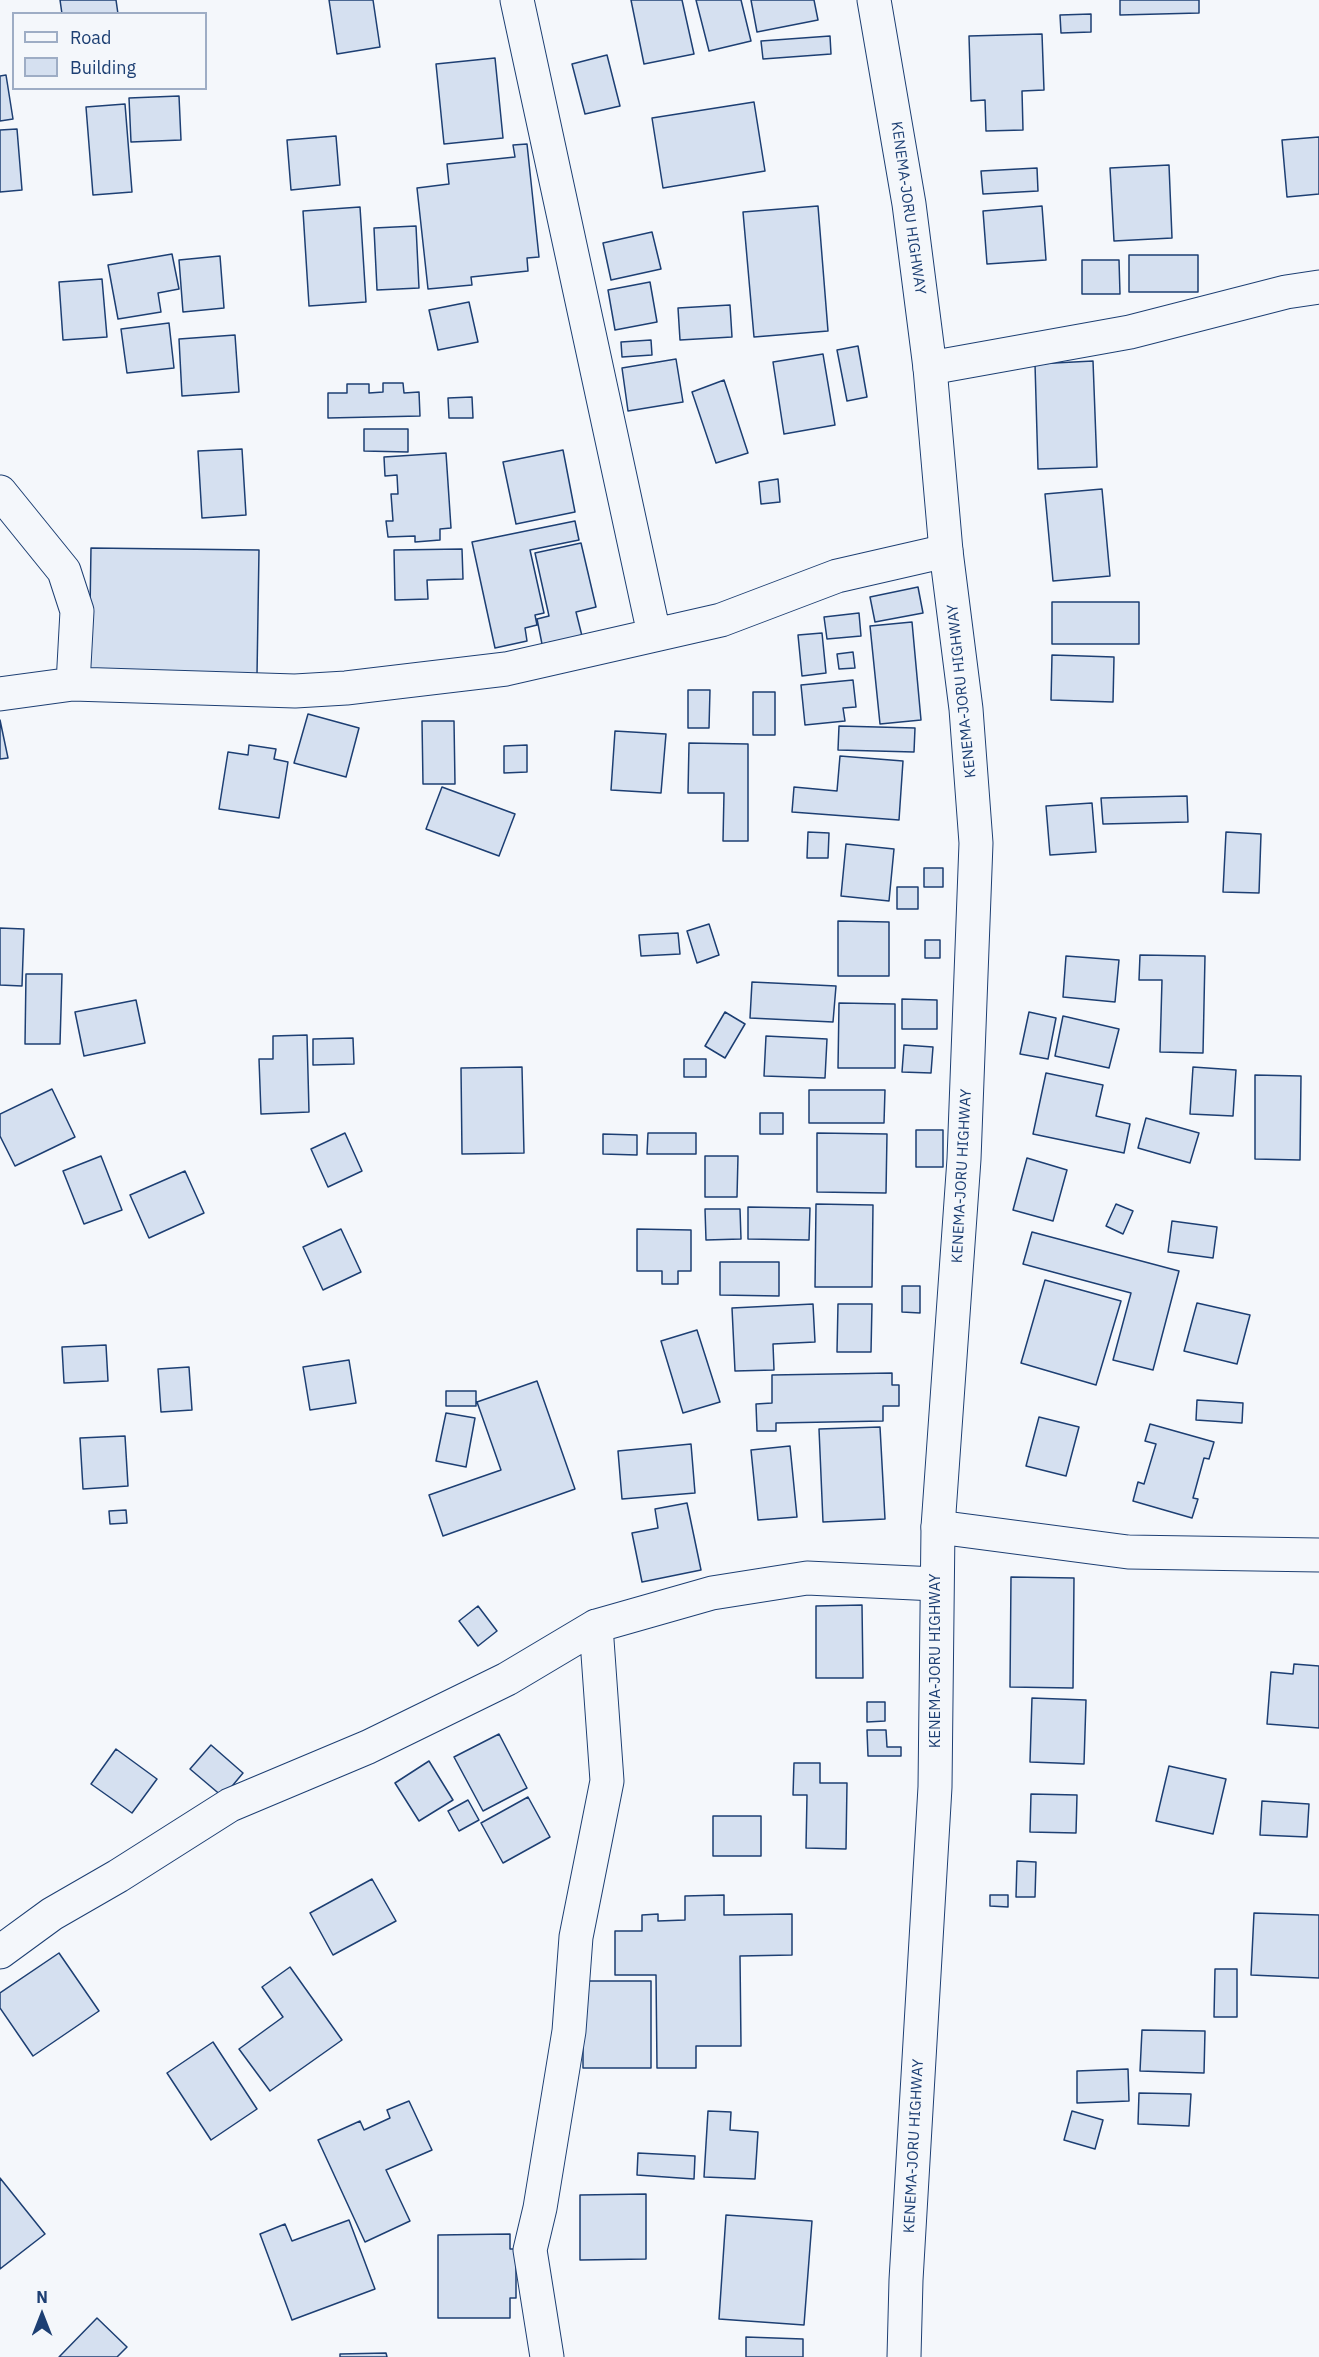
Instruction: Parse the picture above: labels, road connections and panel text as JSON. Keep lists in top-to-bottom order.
{
  "streets": {
    "main road": ["KENEMA-JORU HIGHWAY"]
  },
  "legend": ["Road", "Building"],
  "north": "top"
}
